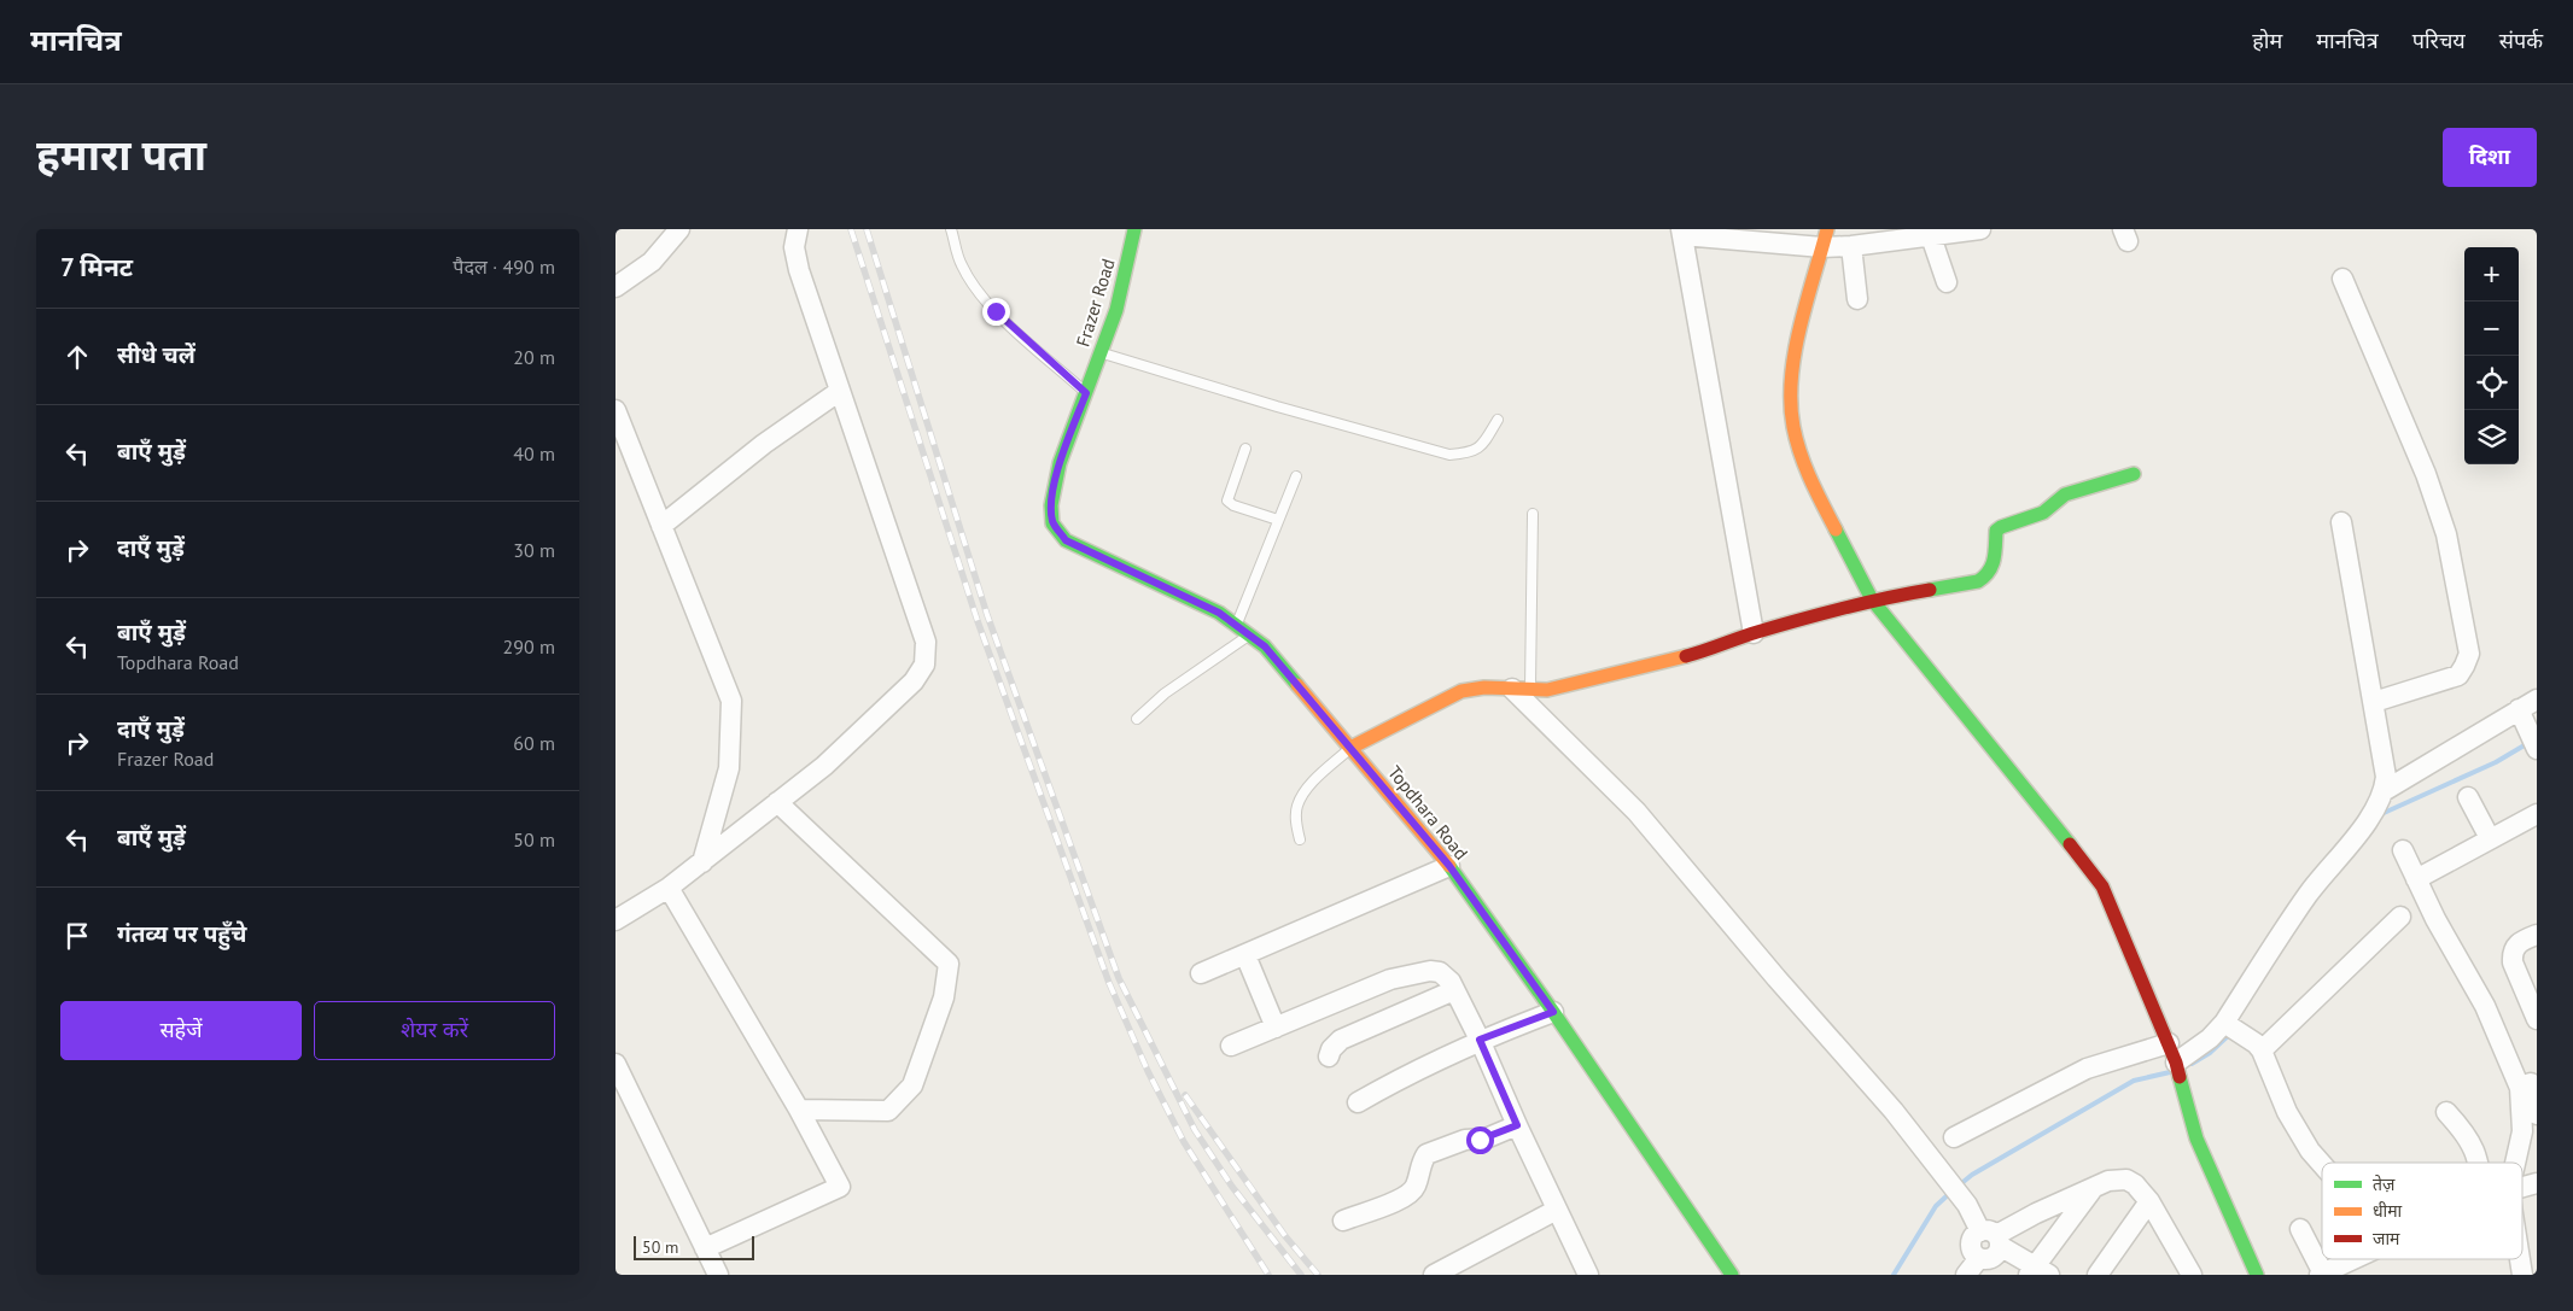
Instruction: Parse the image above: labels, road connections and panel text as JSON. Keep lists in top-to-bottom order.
{
  "streets": {
    "street": ["Frazer Road", "Topdhara Road"]
  },
  "crossings": [
    ["Frazer Road", "Topdhara Road"]
  ],
  "legend": ["तेज़", "धीमा", "जाम"],
  "scale_bar": "50 m",
  "page": {
    "header": "मानचित्र",
    "nav": [
      "होम",
      "मानचित्र",
      "परिचय",
      "संपर्क"
    ],
    "title": "हमारा पता",
    "buttons": [
      "दिशा",
      ["सहेजें", "शेयर करें"]
    ],
    "heading": ["7 मिनट", "पैदल · 490 m"],
    "map_buttons": ["+", "−"],
    "list": [
      ["सीधे चलें", "20 m"],
      ["बाएँ मुड़ें", "40 m"],
      ["दाएँ मुड़ें", "30 m"],
      ["बाएँ मुड़ें", "Topdhara Road", "290 m"],
      ["दाएँ मुड़ें", "Frazer Road", "60 m"],
      ["बाएँ मुड़ें", "50 m"],
      "गंतव्य पर पहुँचे"
    ],
    "scale": "50 m"
  }
}
